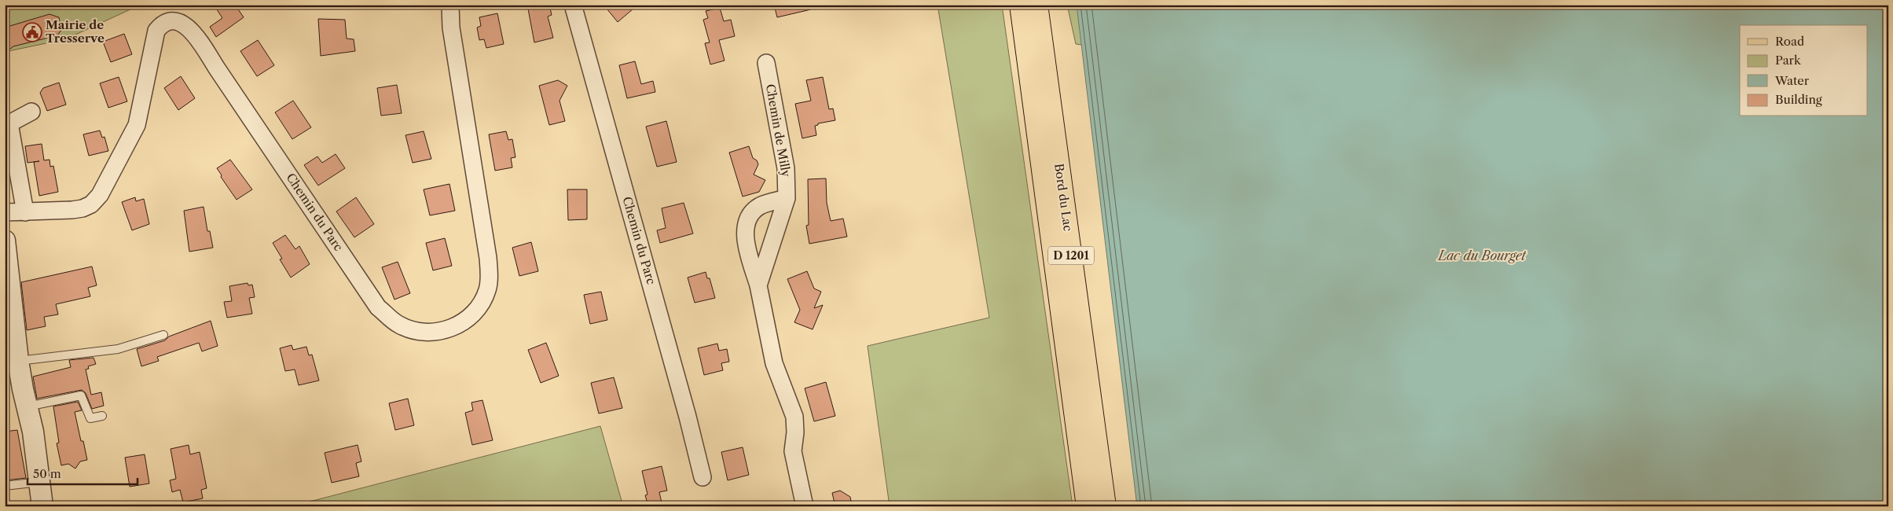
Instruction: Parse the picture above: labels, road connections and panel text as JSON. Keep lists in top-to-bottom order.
{
  "streets": {
    "main road": ["Bord du Lac", "D 1201"],
    "street": ["Chemin de Milly", "Chemin du Parc"]
  },
  "water": ["Lac du Bourget"],
  "places": {
    "public building": ["Mairie de Tresserve"]
  },
  "legend": [
    "Road",
    "Park",
    "Water",
    "Building"
  ],
  "scale_bar": "50 m"
}
